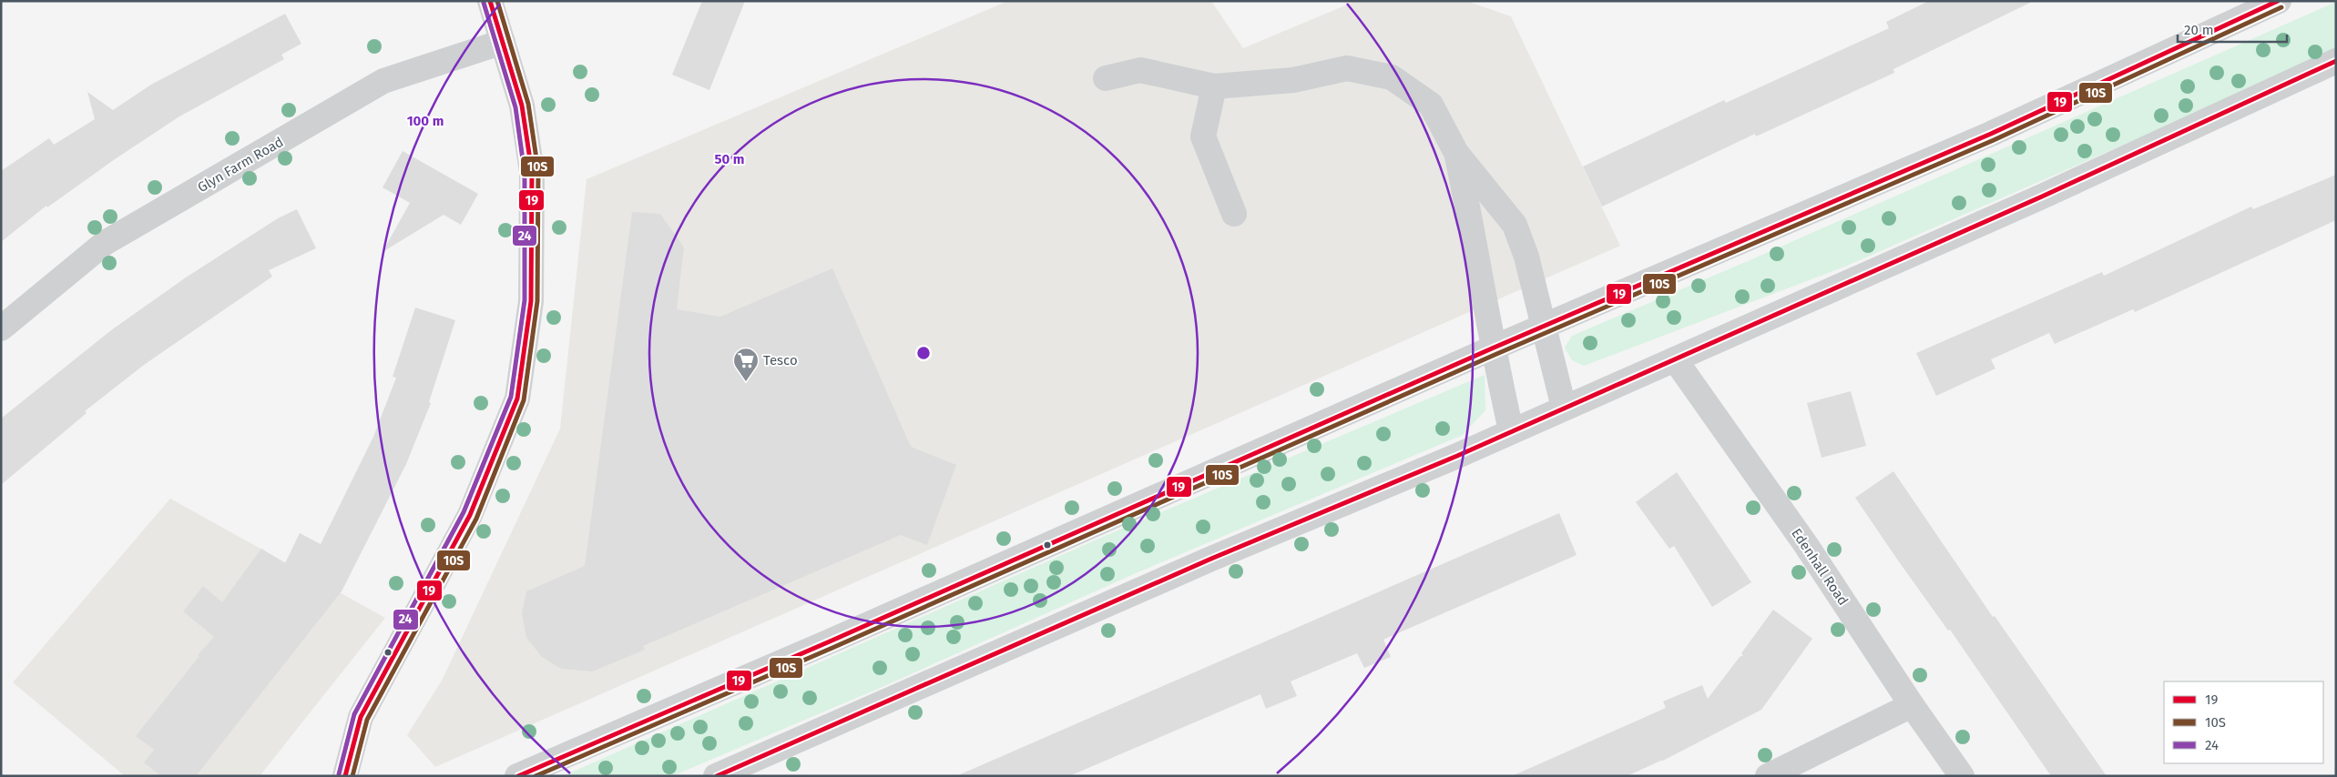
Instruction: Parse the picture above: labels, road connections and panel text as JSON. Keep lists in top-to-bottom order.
{
  "streets": {
    "street": ["Glyn Farm Road", "Edenhall Road"]
  },
  "places": {
    "supermarket": ["Tesco"]
  },
  "lines": ["transit line 19", "transit line 10S", "transit line 24"],
  "legend": ["19", "10S", "24"],
  "scale_bar": "20 m",
  "rings": ["100 m", "50 m"]
}
